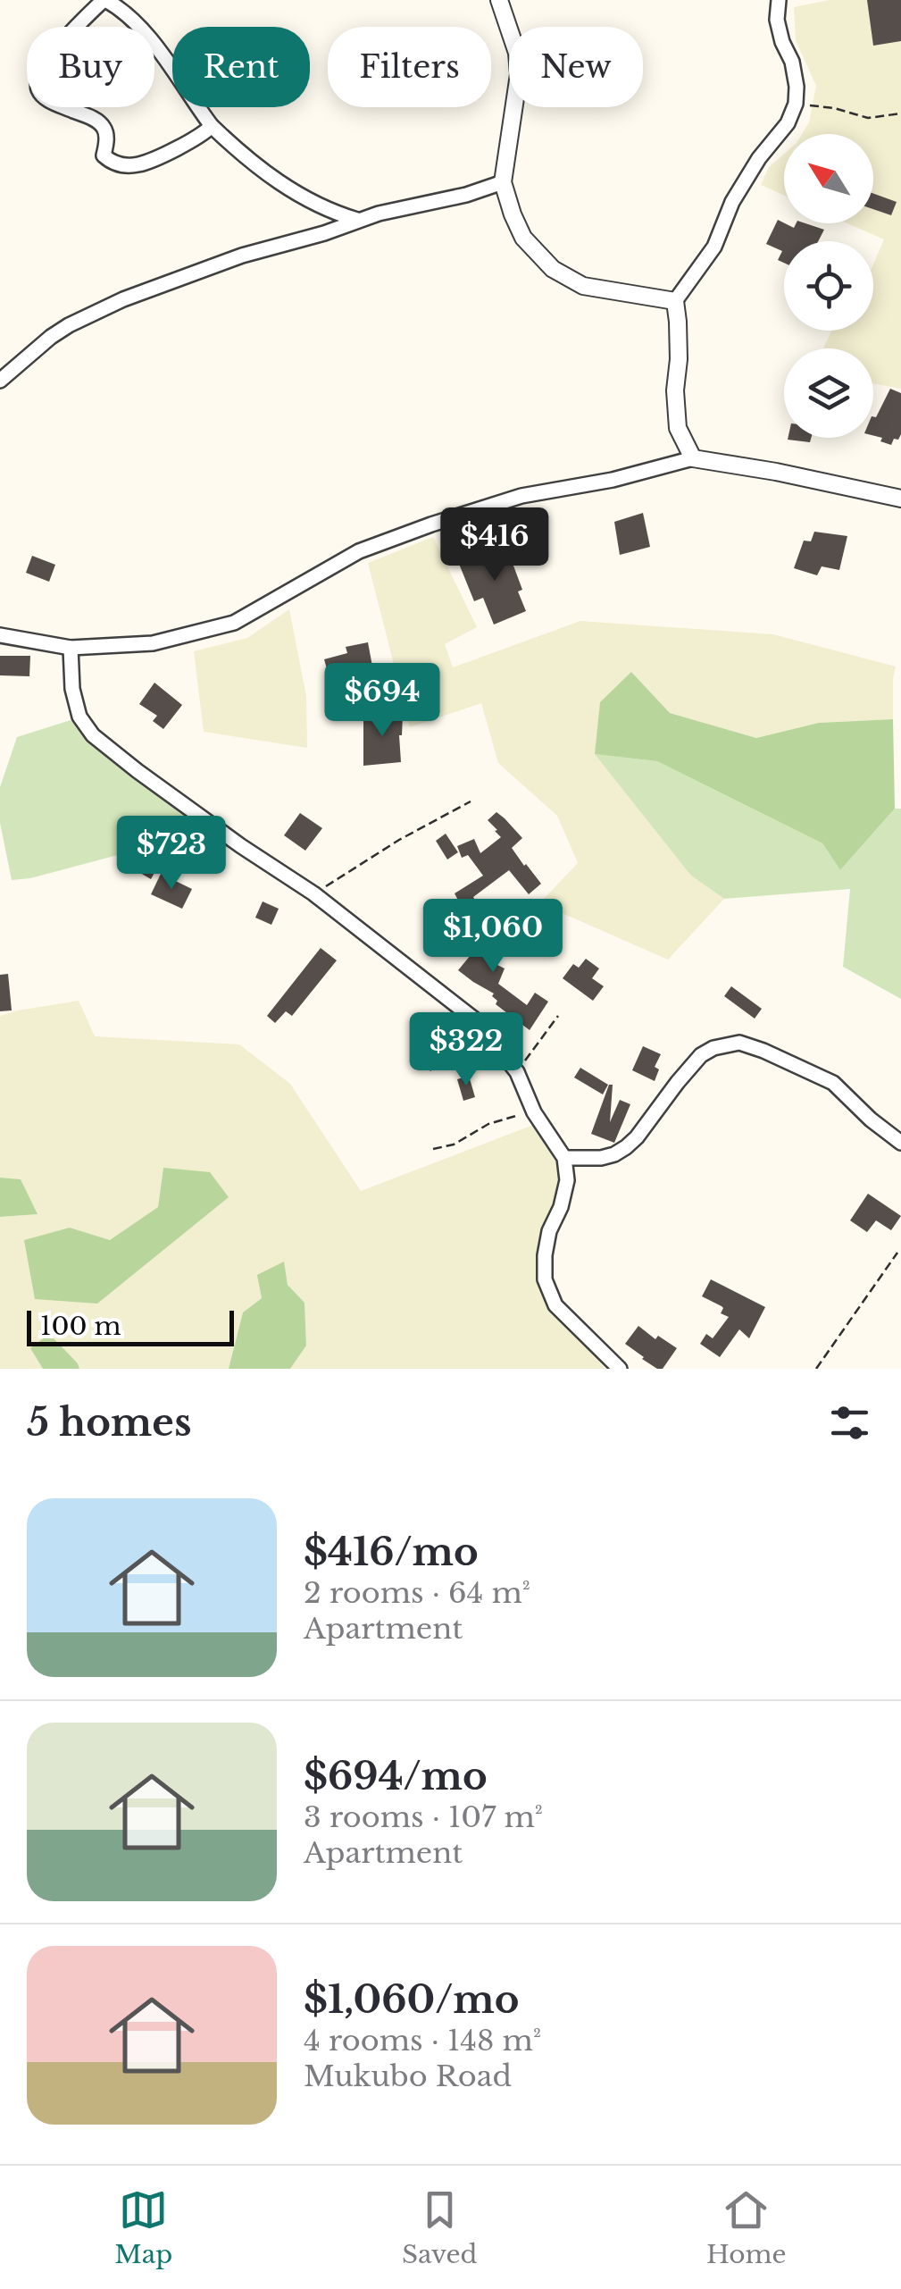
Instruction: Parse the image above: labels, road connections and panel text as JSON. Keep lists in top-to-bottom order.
{
  "scale_bar": "100 m",
  "north": "top left",
  "page": {
    "chip": [
      "Buy",
      "Rent",
      "Filters",
      "New"
    ],
    "price": [
      "$416",
      "$694",
      "$723",
      "$1,060",
      "$322"
    ],
    "scale": "100 m",
    "heading": "5 homes",
    "list": [
      {
        "name": "$416/mo",
        "note": "2 rooms · 64 m² · Apartment"
      },
      {
        "name": "$694/mo",
        "note": "3 rooms · 107 m² · Apartment"
      },
      {
        "name": "$1,060/mo",
        "note": "4 rooms · 148 m² · Mukubo Road"
      }
    ],
    "tabs": ["Map", "Saved", "Home"]
  }
}
